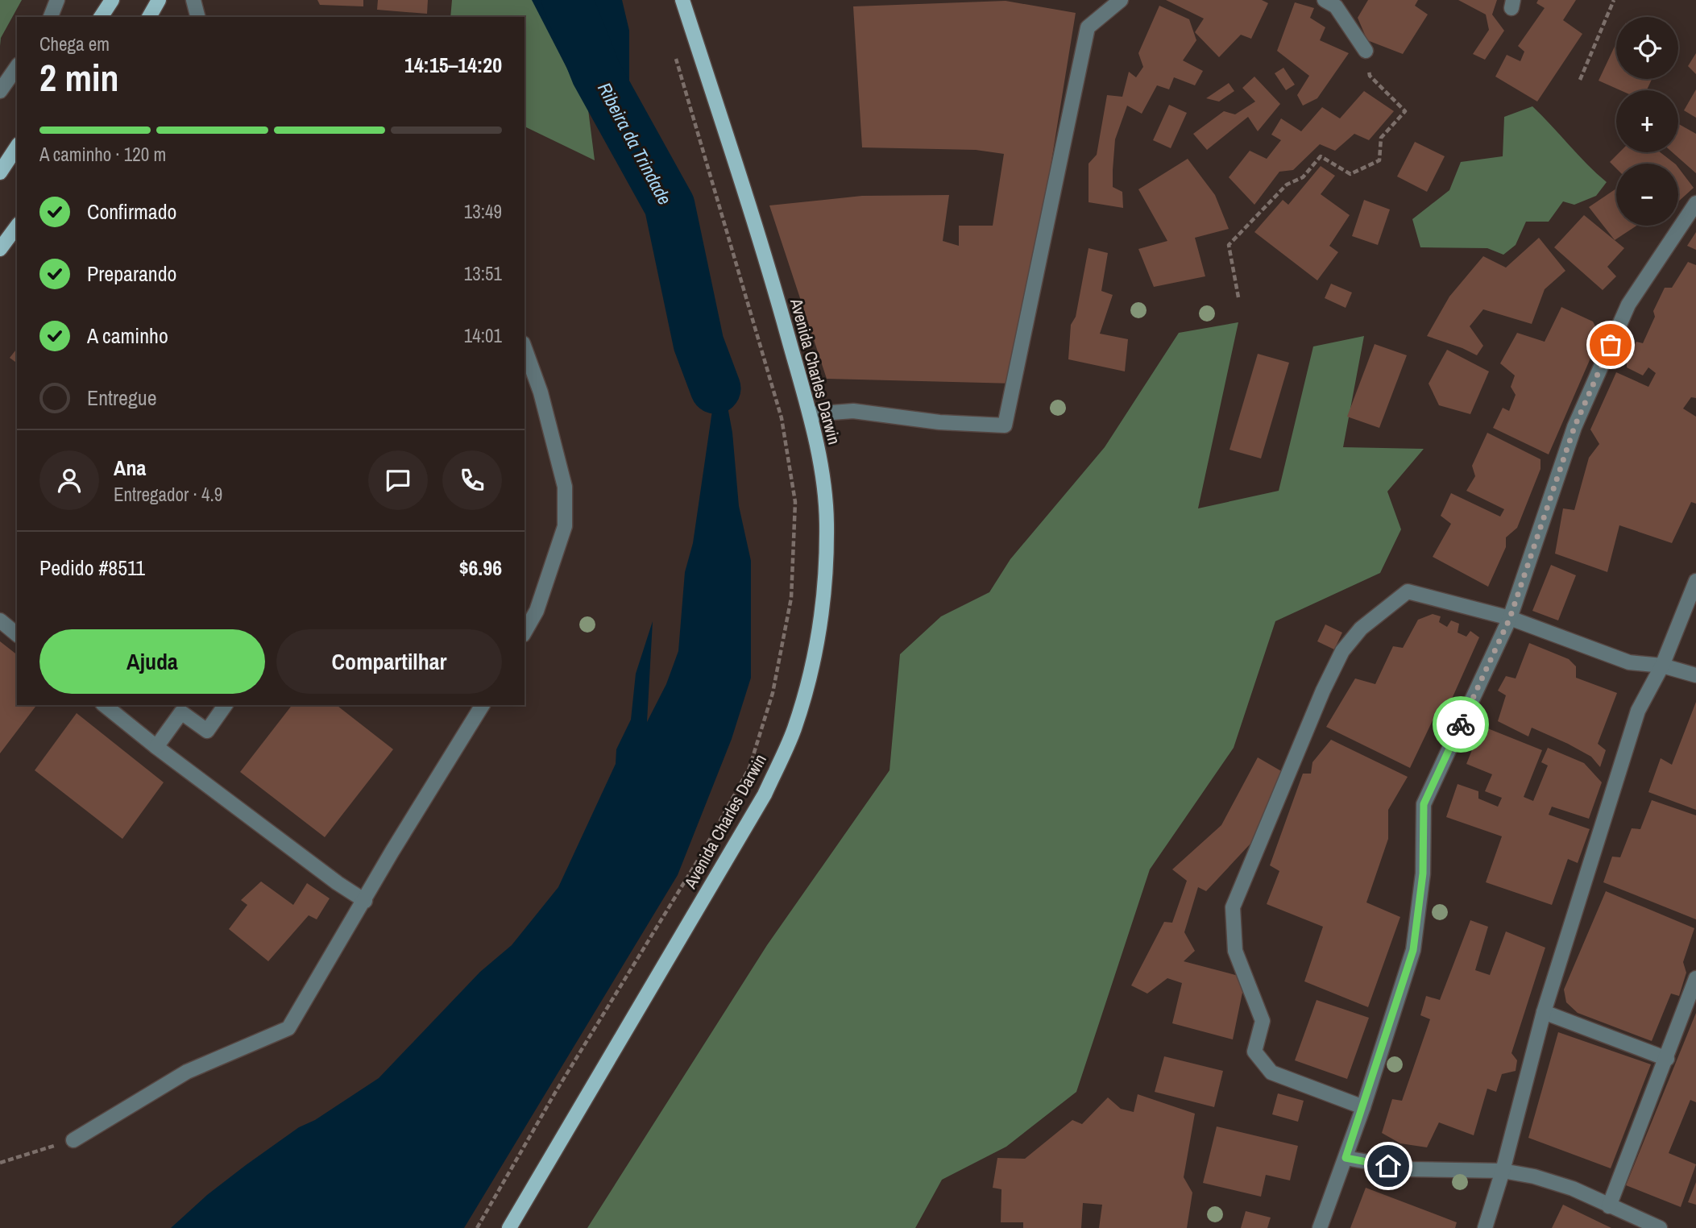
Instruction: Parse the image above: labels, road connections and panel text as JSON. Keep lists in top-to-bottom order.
{
  "streets": {
    "main road": ["Avenida Charles Darwin"]
  },
  "water": ["Ribeira da Trindade"],
  "page": {
    "map_buttons": ["+", "−"],
    "heading": ["2 min", "Chega em", "14:15–14:20"],
    "panel": [
      "Ana",
      "Entregador · 4.9",
      "Pedido #8511",
      "$6.96"
    ],
    "bar": "A caminho · 120 m",
    "list": [
      ["Confirmado", "13:49"],
      ["Preparando", "13:51"],
      ["A caminho", "14:01"],
      "Entregue"
    ],
    "buttons": ["Ajuda", "Compartilhar"]
  }
}
